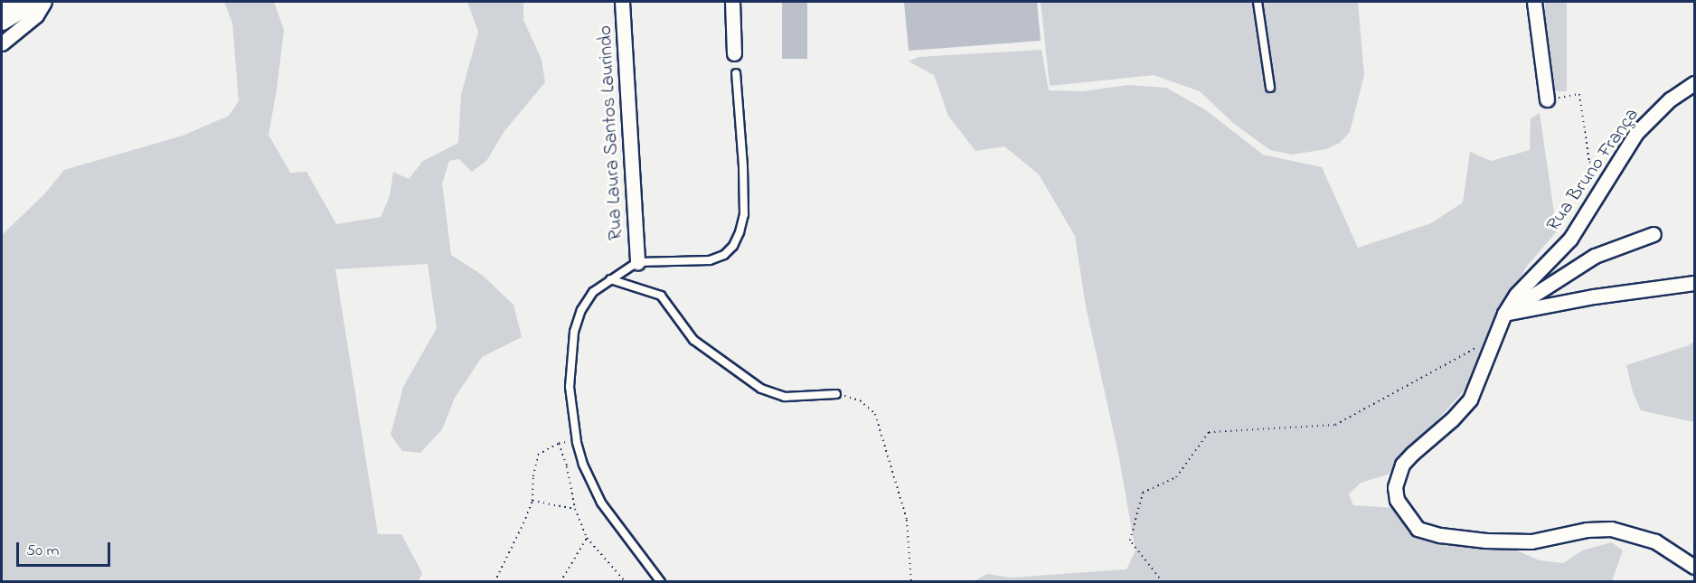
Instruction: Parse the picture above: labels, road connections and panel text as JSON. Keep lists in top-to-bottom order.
{
  "streets": {
    "street": ["Rua Laura Santos Laurindo", "Rua Bruno França"]
  },
  "scale_bar": "50 m"
}
